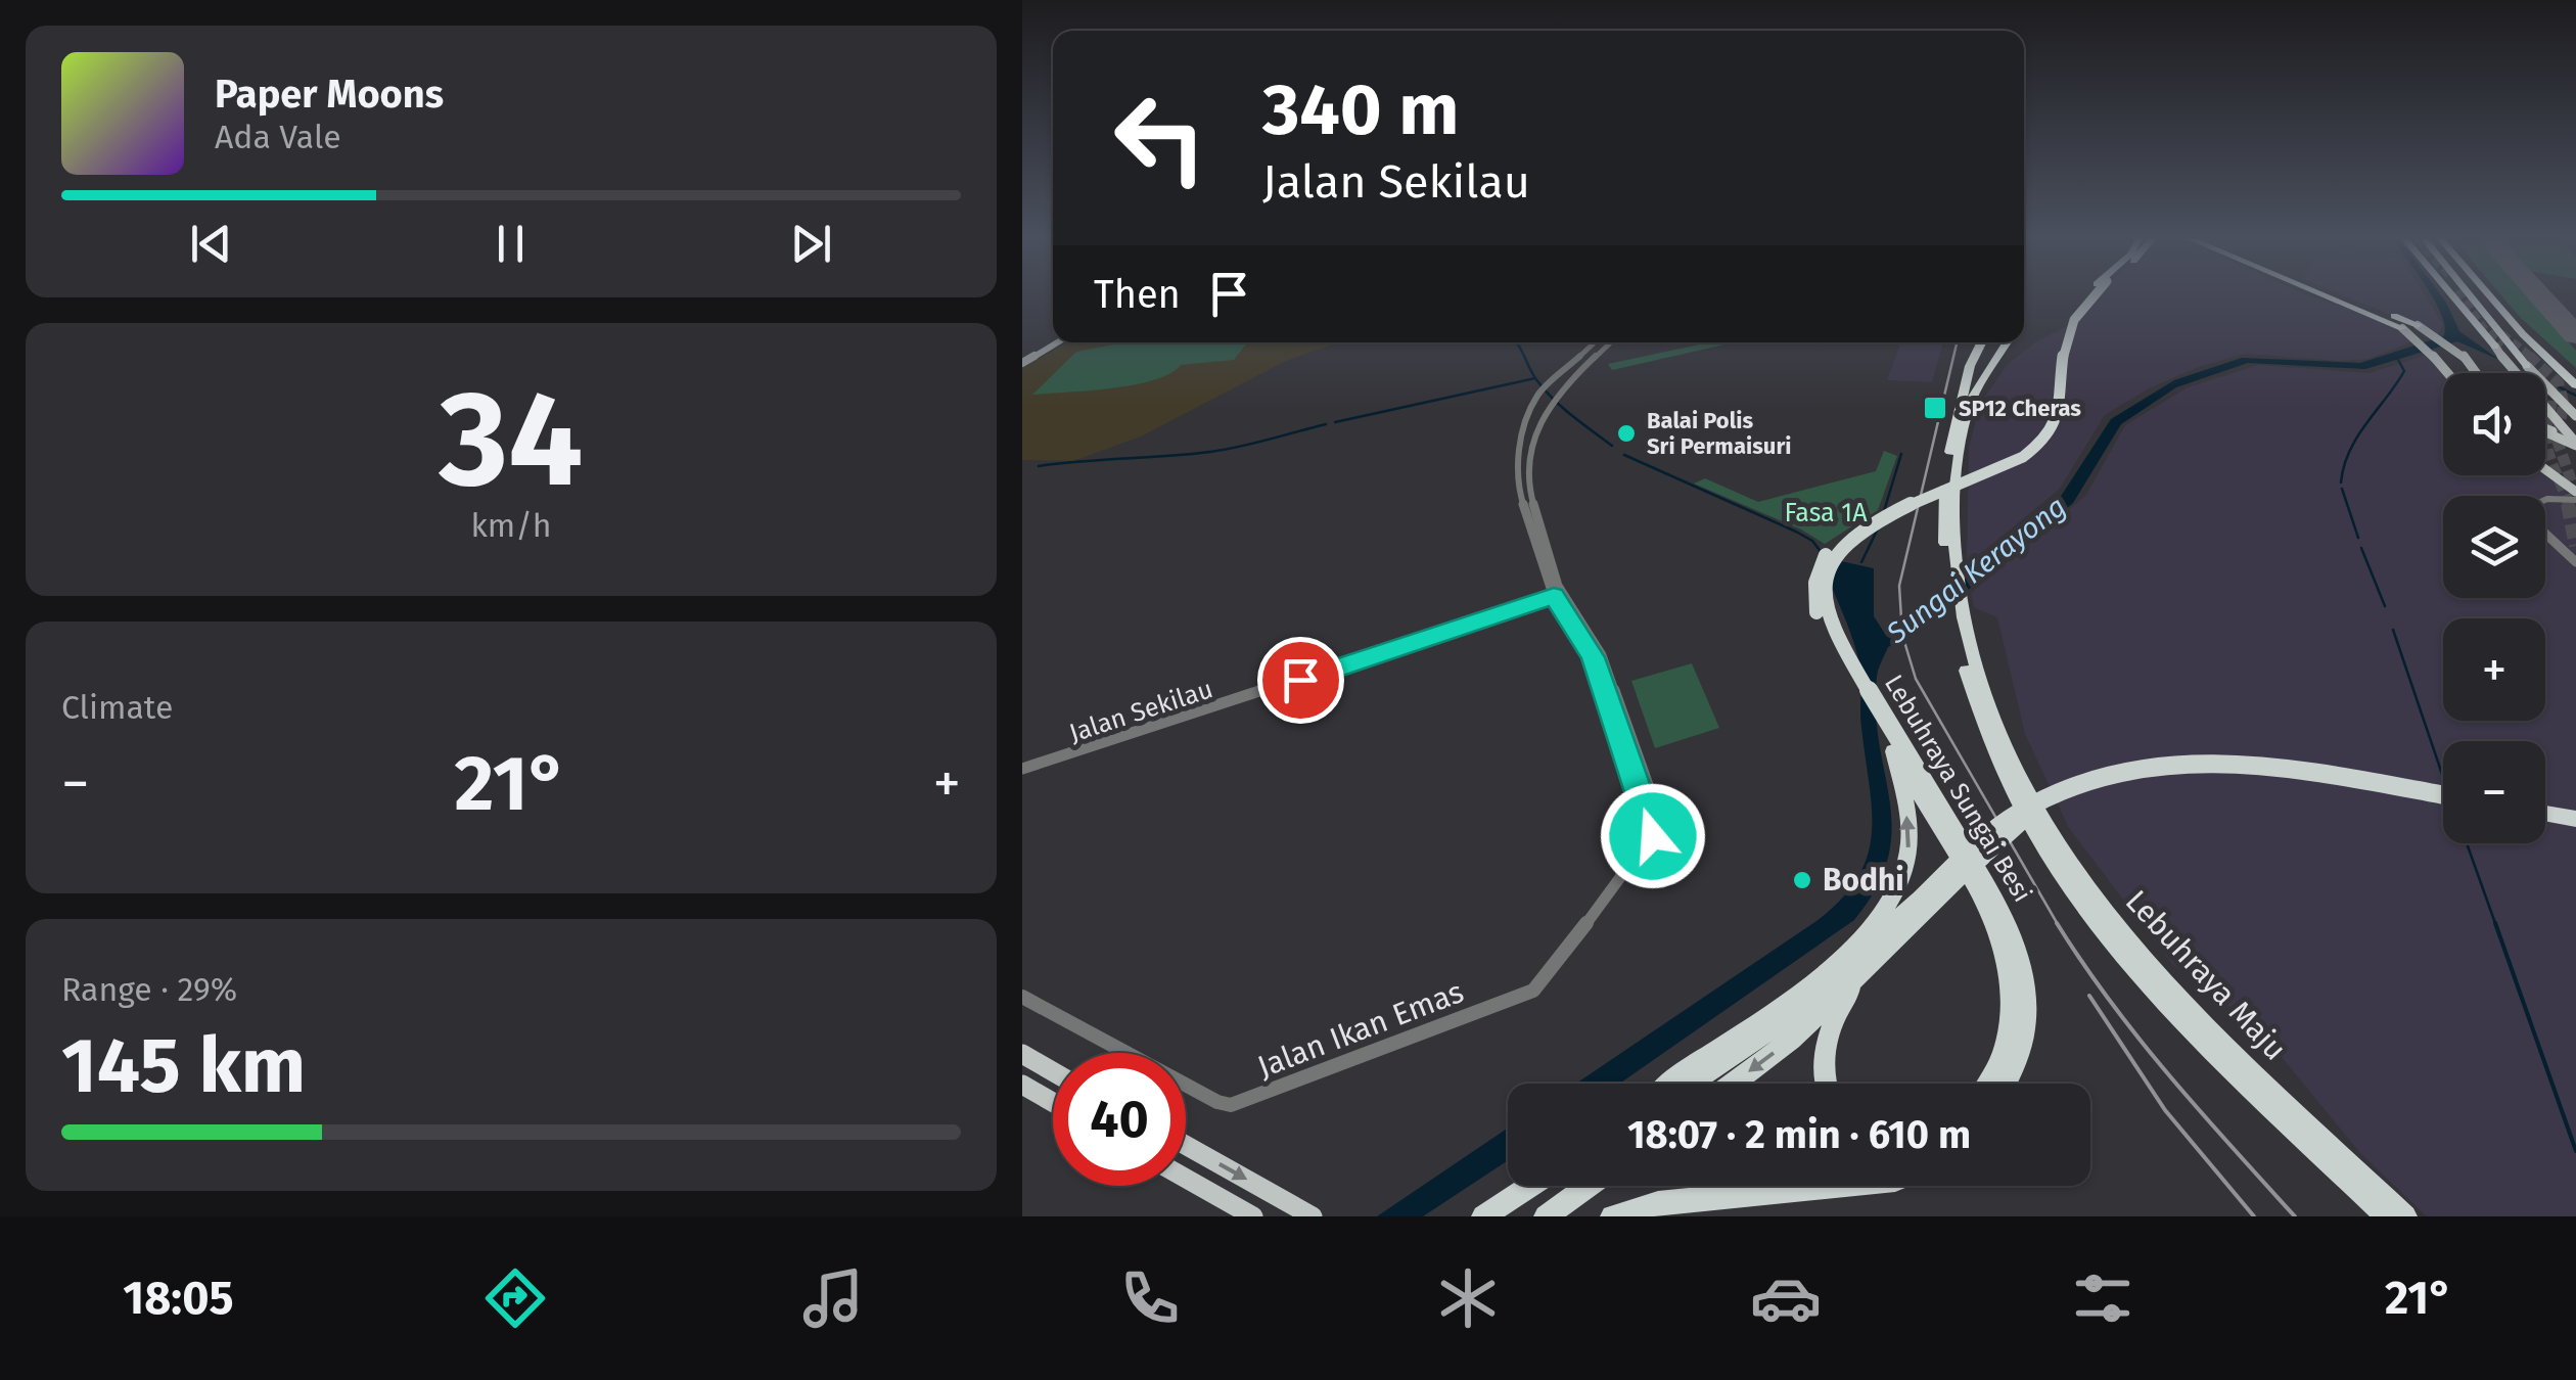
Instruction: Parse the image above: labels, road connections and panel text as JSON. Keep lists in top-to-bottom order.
{
  "streets": {
    "highway": ["Lebuhraya Sungai Besi", "Lebuhraya Maju"],
    "street": ["Jalan Sekilau", "Jalan Ikan Emas"]
  },
  "crossings": [
    ["Jalan Sekilau", "Jalan Ikan Emas"]
  ],
  "water": ["Sungai Kerayong"],
  "parks": ["Fasa 1A"],
  "places": {
    "transit": ["SP12 Cheras"],
    "other": ["Balai Polis Sri Permaisuri", "Bodhi"]
  },
  "page": {
    "turn": ["340 m", "Jalan Sekilau"],
    "song": ["Paper Moons", "Ada Vale"],
    "then": "Then",
    "tile": [
      ["34", "km/h"],
      "Climate",
      ["Range · 29%", "145 km"]
    ],
    "map_buttons": ["+", "−"],
    "heat": ["−", "21°", "+"],
    "limit": "40",
    "trip": "18:07 · 2 min · 610 m",
    "tabs": ["18:05", "21°"]
  }
}
